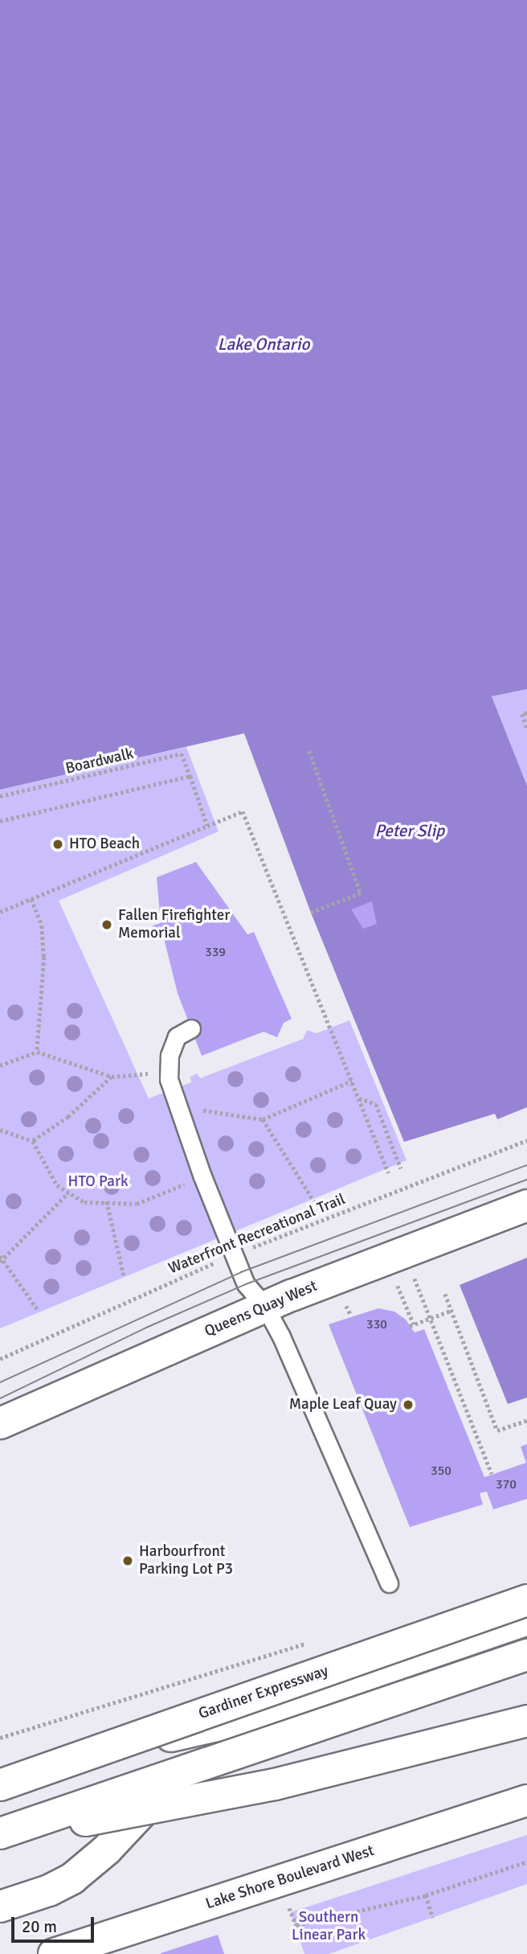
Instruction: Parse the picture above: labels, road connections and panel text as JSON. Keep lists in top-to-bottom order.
{
  "streets": {
    "main road": ["Queens Quay West", "Gardiner Expressway", "Lake Shore Boulevard West"],
    "path": ["Boardwalk", "Waterfront Recreational Trail"]
  },
  "water": ["Lake Ontario", "Peter Slip"],
  "parks": ["HTO Park", "Southern Linear Park"],
  "places": [
    "HTO Beach",
    "Fallen Firefighter Memorial",
    "Maple Leaf Quay",
    "Harbourfront Parking Lot P3"
  ],
  "house_numbers": [
    "339",
    "330",
    "350",
    "370"
  ],
  "scale_bar": "20 m"
}
